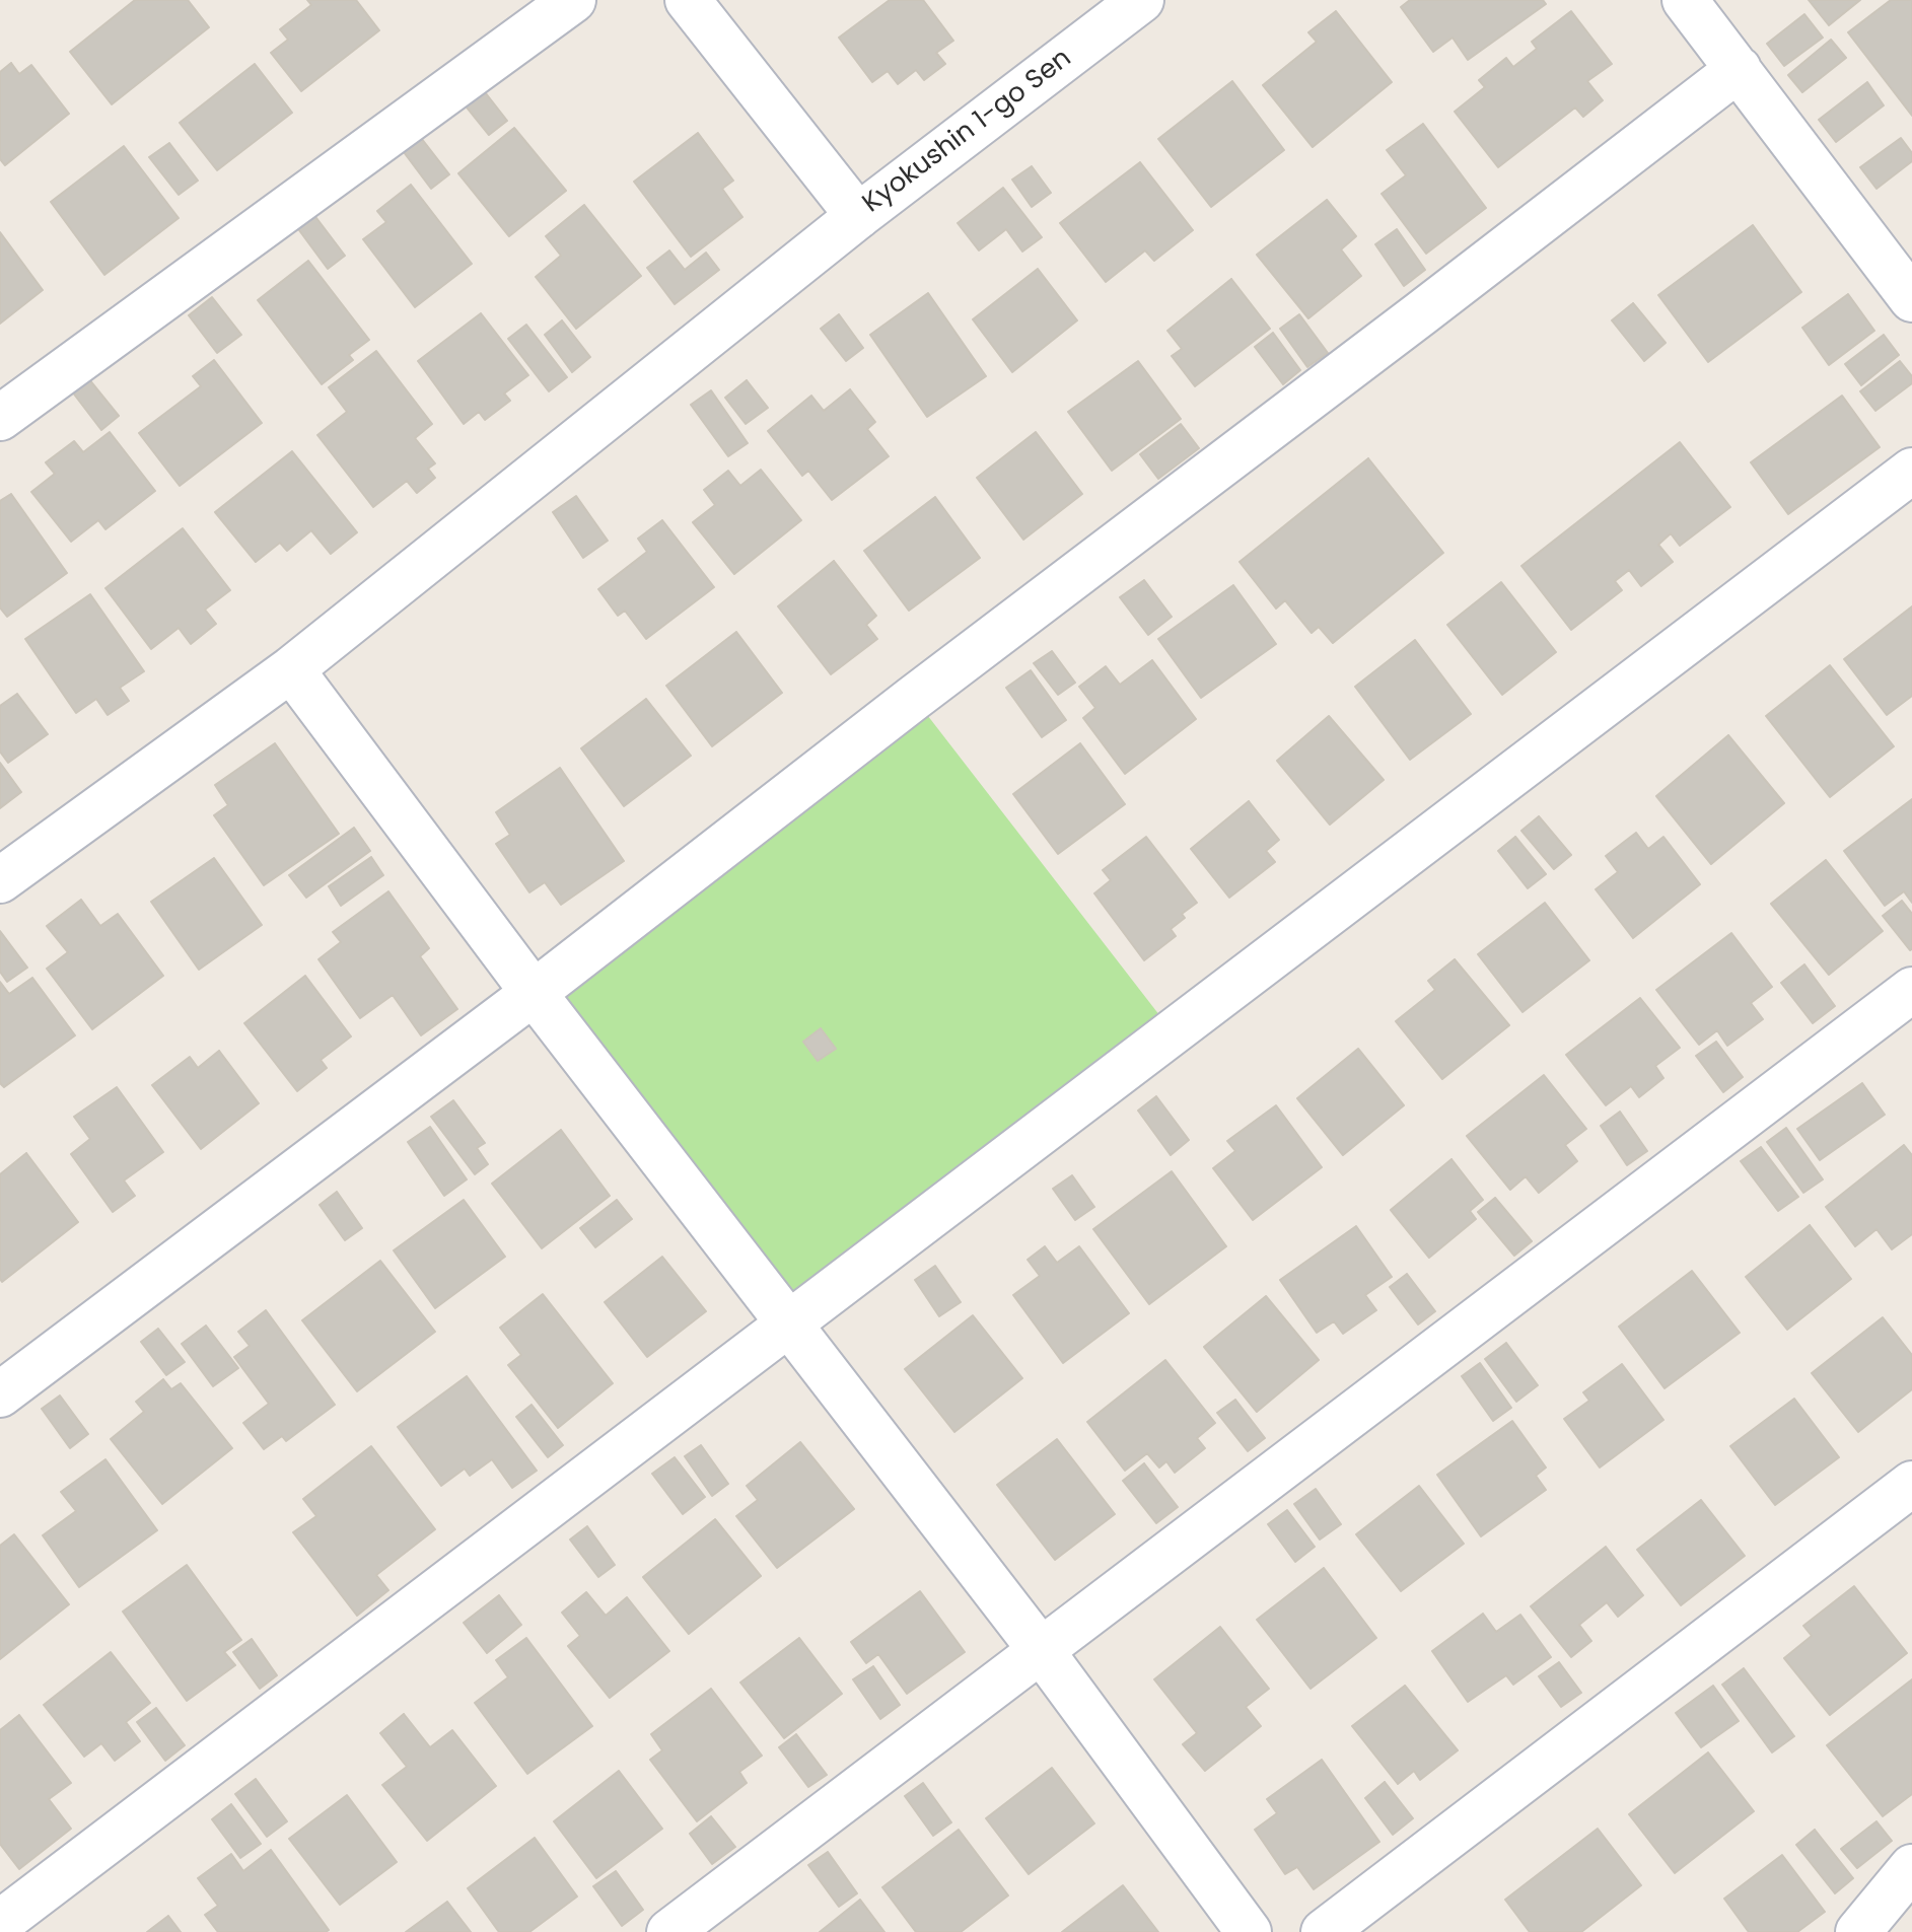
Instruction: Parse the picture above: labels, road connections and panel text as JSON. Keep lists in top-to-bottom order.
{
  "streets": {
    "street": ["Kyokushin 1-go Sen"]
  }
}
